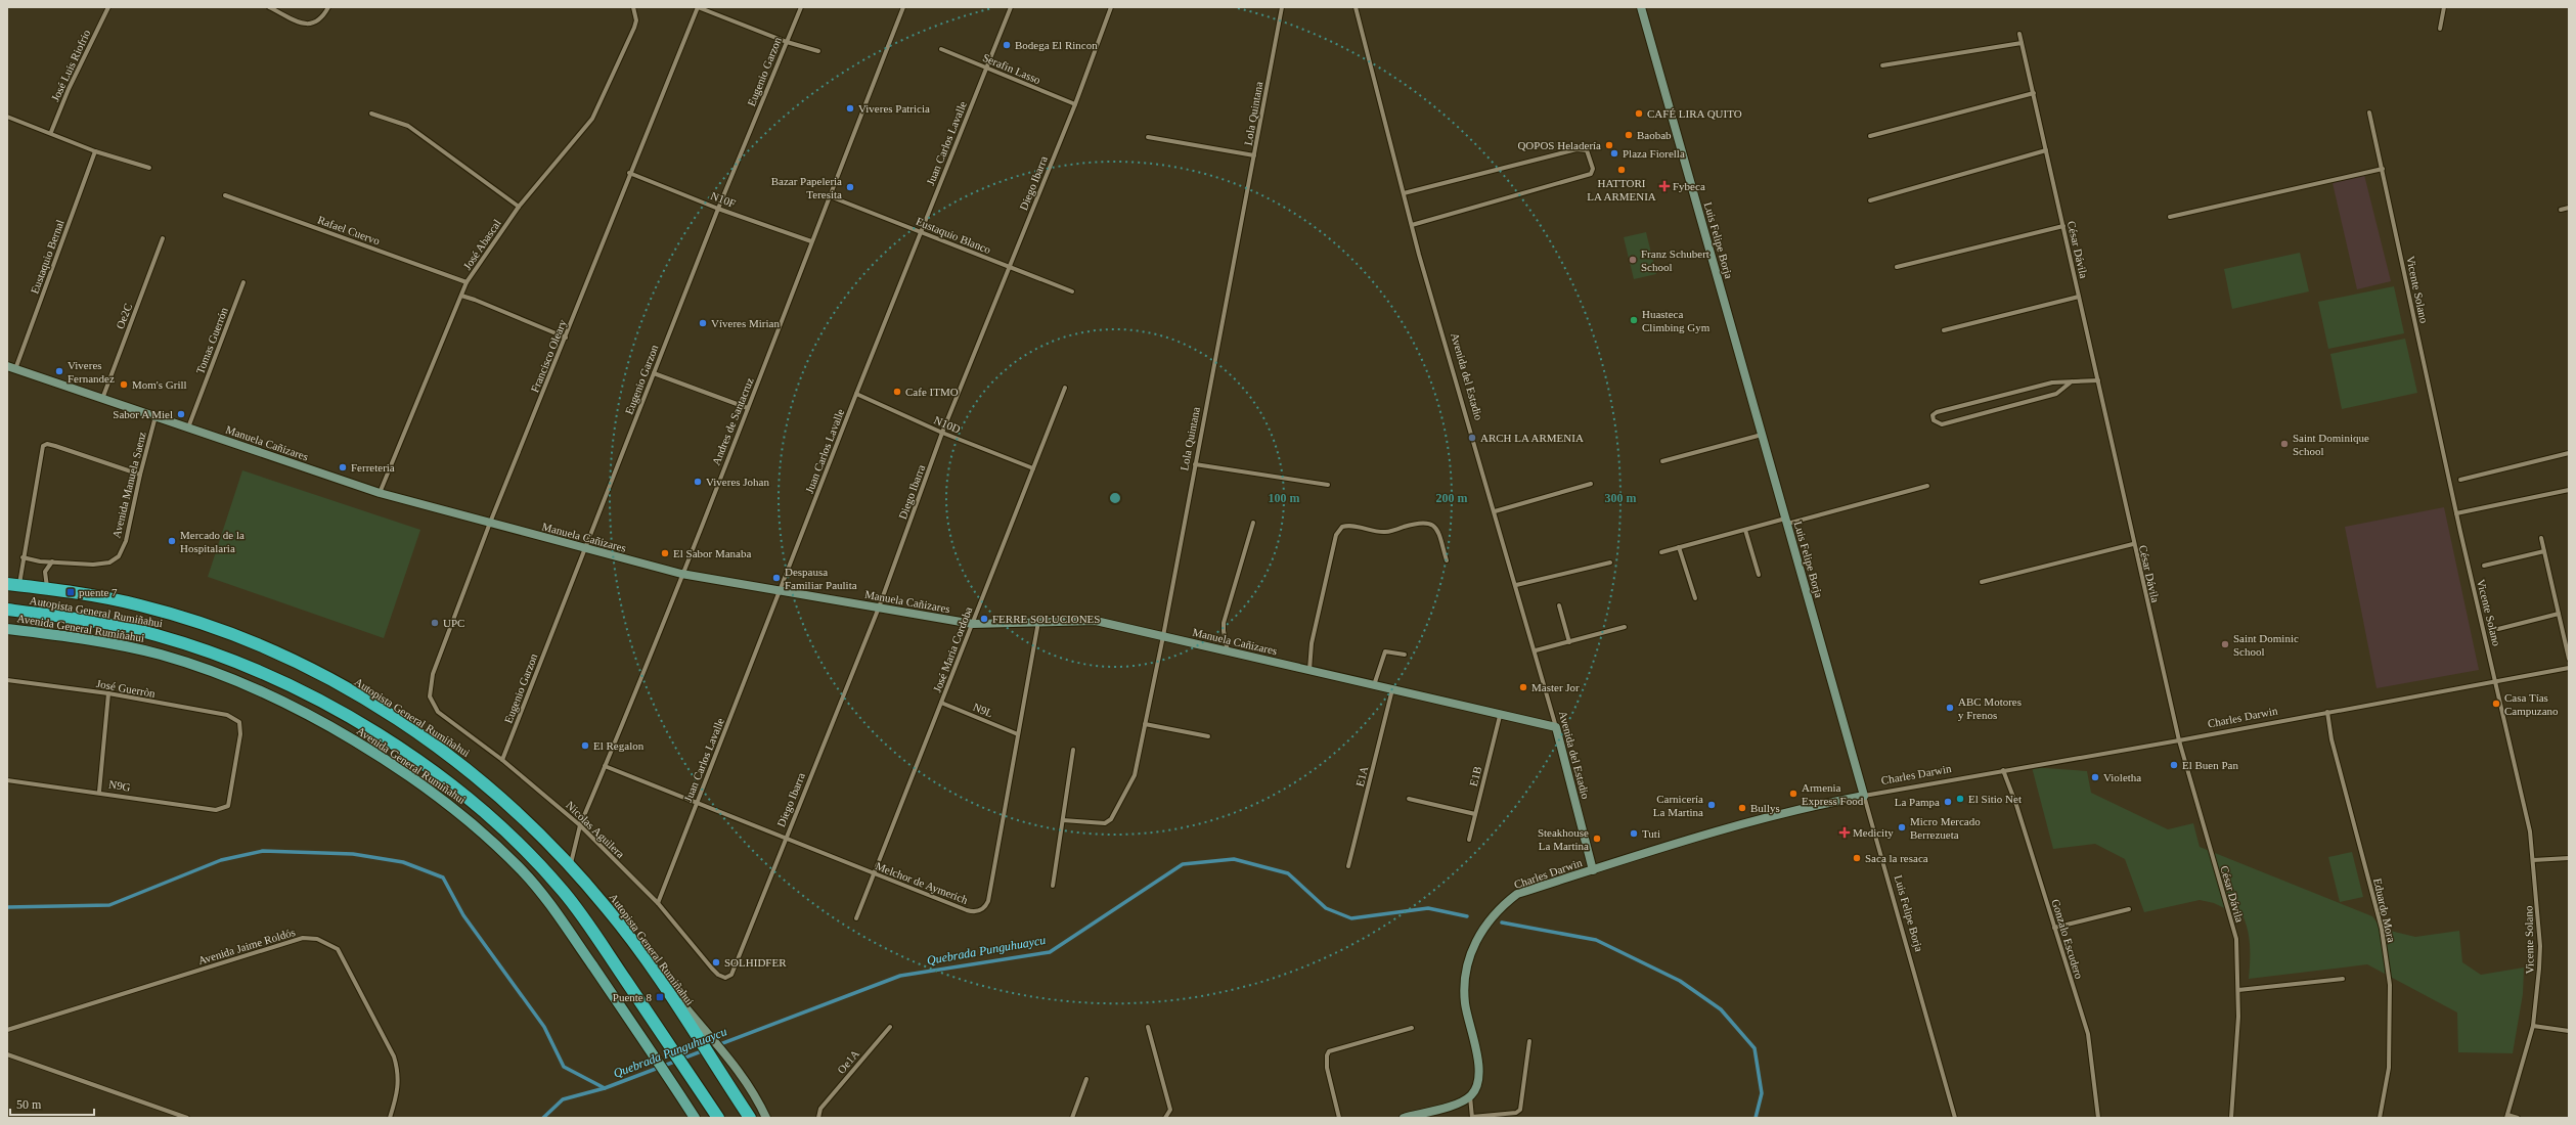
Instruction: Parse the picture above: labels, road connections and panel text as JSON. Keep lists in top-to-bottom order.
{
  "streets": {
    "highway": ["Autopista General Rumiñahui"],
    "main road": ["Avenida General Rumiñahui"],
    "street": [
      "José Luis Riofrio",
      "Serafin Lasso",
      "Eugenio Garzon",
      "Lola Quintana",
      "Juan Carlos Lavalle",
      "Diego Ibarra",
      "N10F",
      "Rafael Cuervo",
      "Eustaquio Blanco",
      "Luis Felipe Borja",
      "José Abascal",
      "César Dávila",
      "Eustaquio Bernal",
      "Vicente Solano",
      "Oe2C",
      "Tomas Guerrón",
      "Francisco Oleary",
      "Avenida del Estadio",
      "Andres de Santacruz",
      "N10D",
      "Manuela Cañizares",
      "Avenida Manuela Saenz",
      "José Maria Cordoba",
      "José Guerròn",
      "N9L",
      "Charles Darwin",
      "E1A",
      "E1B",
      "N9G",
      "Nicolas Aguilera",
      "Melchor de Aymerich",
      "Eduardo Mora",
      "Gonzalo Escudero",
      "Avenida Jaime Roldós",
      "Oe1A"
    ]
  },
  "crossings": [
    ["Serafin Lasso", "Juan Carlos Lavalle"],
    ["Serafin Lasso", "Diego Ibarra"],
    ["Eugenio Garzon", "N10F"],
    ["Eugenio Garzon", "Manuela Cañizares"],
    ["Eugenio Garzon", "Nicolas Aguilera"],
    ["Lola Quintana", "Manuela Cañizares"],
    ["Juan Carlos Lavalle", "Eustaquio Blanco"],
    ["Juan Carlos Lavalle", "N10D"],
    ["Juan Carlos Lavalle", "Manuela Cañizares"],
    ["Juan Carlos Lavalle", "Nicolas Aguilera"],
    ["Juan Carlos Lavalle", "Melchor de Aymerich"],
    ["Diego Ibarra", "Eustaquio Blanco"],
    ["Diego Ibarra", "N10D"],
    ["Diego Ibarra", "Manuela Cañizares"],
    ["Diego Ibarra", "Nicolas Aguilera"],
    ["Diego Ibarra", "Melchor de Aymerich"],
    ["N10F", "Francisco Oleary"],
    ["N10F", "Andres de Santacruz"],
    ["Rafael Cuervo", "José Abascal"],
    ["Eustaquio Blanco", "Andres de Santacruz"],
    ["Luis Felipe Borja", "Charles Darwin"],
    ["José Abascal", "Manuela Cañizares"],
    ["César Dávila", "Charles Darwin"],
    ["Eustaquio Bernal", "Manuela Cañizares"],
    ["Vicente Solano", "Charles Darwin"],
    ["Oe2C", "Manuela Cañizares"],
    ["Tomas Guerrón", "Manuela Cañizares"],
    ["Francisco Oleary", "Manuela Cañizares"],
    ["Francisco Oleary", "Nicolas Aguilera"],
    ["Avenida del Estadio", "Manuela Cañizares"],
    ["Avenida del Estadio", "Charles Darwin"],
    ["Andres de Santacruz", "Manuela Cañizares"],
    ["Andres de Santacruz", "Autopista General Rumiñahui"],
    ["Andres de Santacruz", "Nicolas Aguilera"],
    ["Andres de Santacruz", "Melchor de Aymerich"],
    ["N10D", "José Maria Cordoba"],
    ["Manuela Cañizares", "Avenida Manuela Saenz"],
    ["Manuela Cañizares", "José Maria Cordoba"],
    ["Manuela Cañizares", "E1A"],
    ["Manuela Cañizares", "E1B"],
    ["Manuela Cañizares", "Melchor de Aymerich"],
    ["José Maria Cordoba", "N9L"],
    ["José Maria Cordoba", "Melchor de Aymerich"],
    ["José Guerròn", "N9G"],
    ["N9L", "Melchor de Aymerich"],
    ["Charles Darwin", "Eduardo Mora"],
    ["Charles Darwin", "Gonzalo Escudero"]
  ],
  "water": ["Quebrada Punguhuaycu"],
  "places": {
    "other": [
      "Bodega El Rincon",
      "Viveres Patricia",
      "CAFÉ LIRA QUITO",
      "Baobab",
      "QOPOS Heladería",
      "Plaza Fiorella",
      "HATTORI LA ARMENIA",
      "Bazar Papeleria Teresita",
      "Franz Schubert School",
      "Huasteca Climbing Gym",
      "Víveres Mirian",
      "Viveres Fernandez",
      "Mom's Grill",
      "Cafe ITMO",
      "Sabor A Miel",
      "ARCH LA ARMENIA",
      "Saint Dominique School",
      "Ferreteria",
      "Viveres Johan",
      "Mercado de la Hospitalaria",
      "El Sabor Manaba",
      "Despausa Familiar Paulita",
      "FERRE SOLUCIONES",
      "UPC",
      "Saint Dominic School",
      "Master Jor",
      "Casa Tías Campuzano",
      "ABC Motores y Frenos",
      "El Regalon",
      "El Buen Pan",
      "Violetha",
      "Armenia Express Food",
      "El Sitio Net",
      "La Pampa",
      "Carnicería La Martina",
      "Bullys",
      "Micro Mercado Berrezueta",
      "Tuti",
      "Steakhouse La Martina",
      "Saca la resaca",
      "SOLHIDFER"
    ],
    "health": ["Fybeca", "Medicity"],
    "transit": ["puente 7", "Puente 8"]
  },
  "scale_bar": "50 m",
  "rings": ["100 m", "200 m", "300 m"]
}
